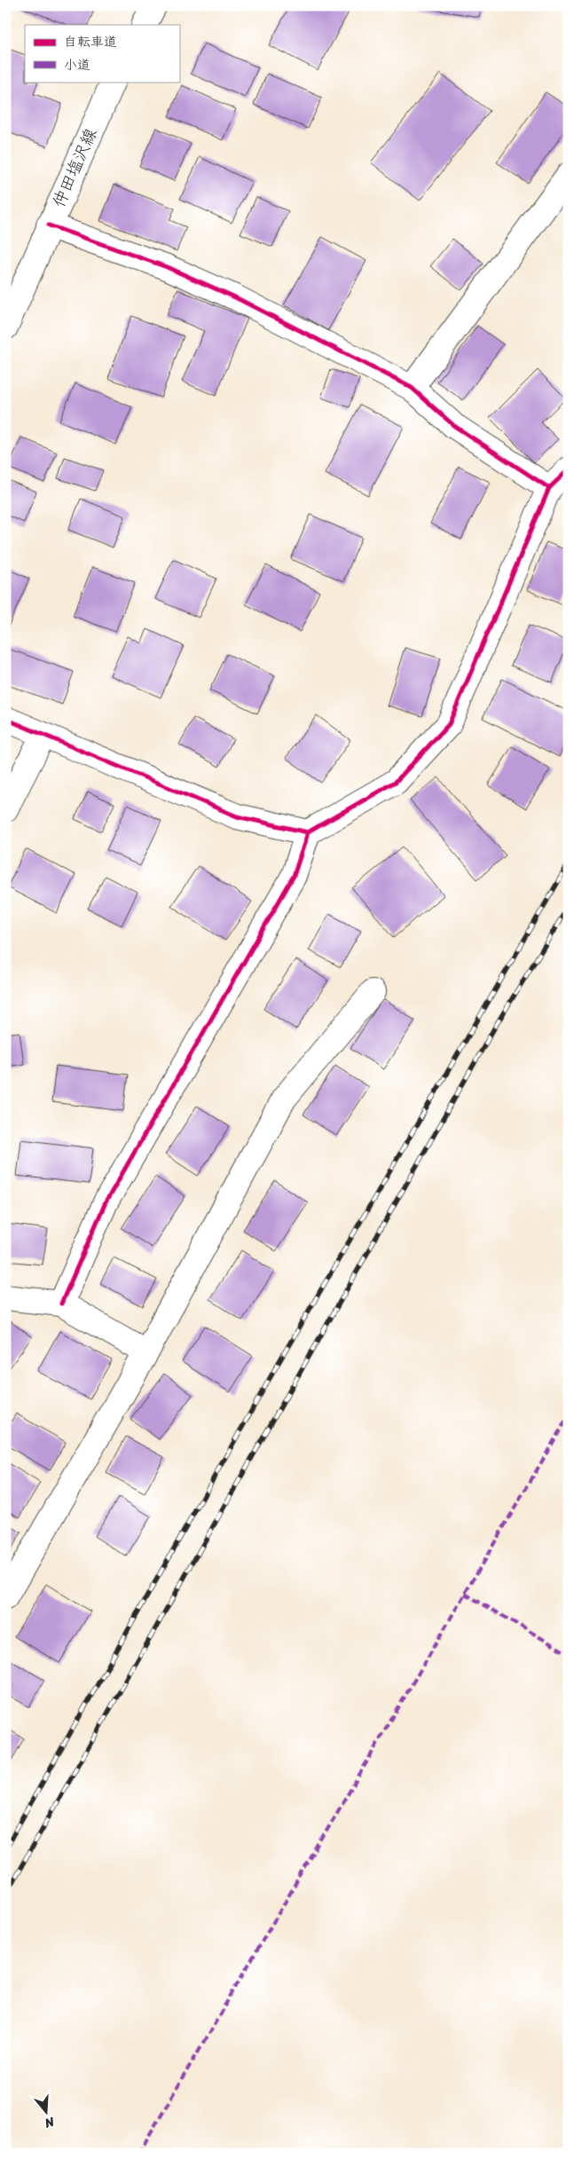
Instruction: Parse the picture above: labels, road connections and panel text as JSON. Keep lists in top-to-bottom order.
{
  "streets": {
    "street": ["仲田塩沢線"]
  },
  "legend": ["自転車道", "小道"],
  "north": "bottom"
}
